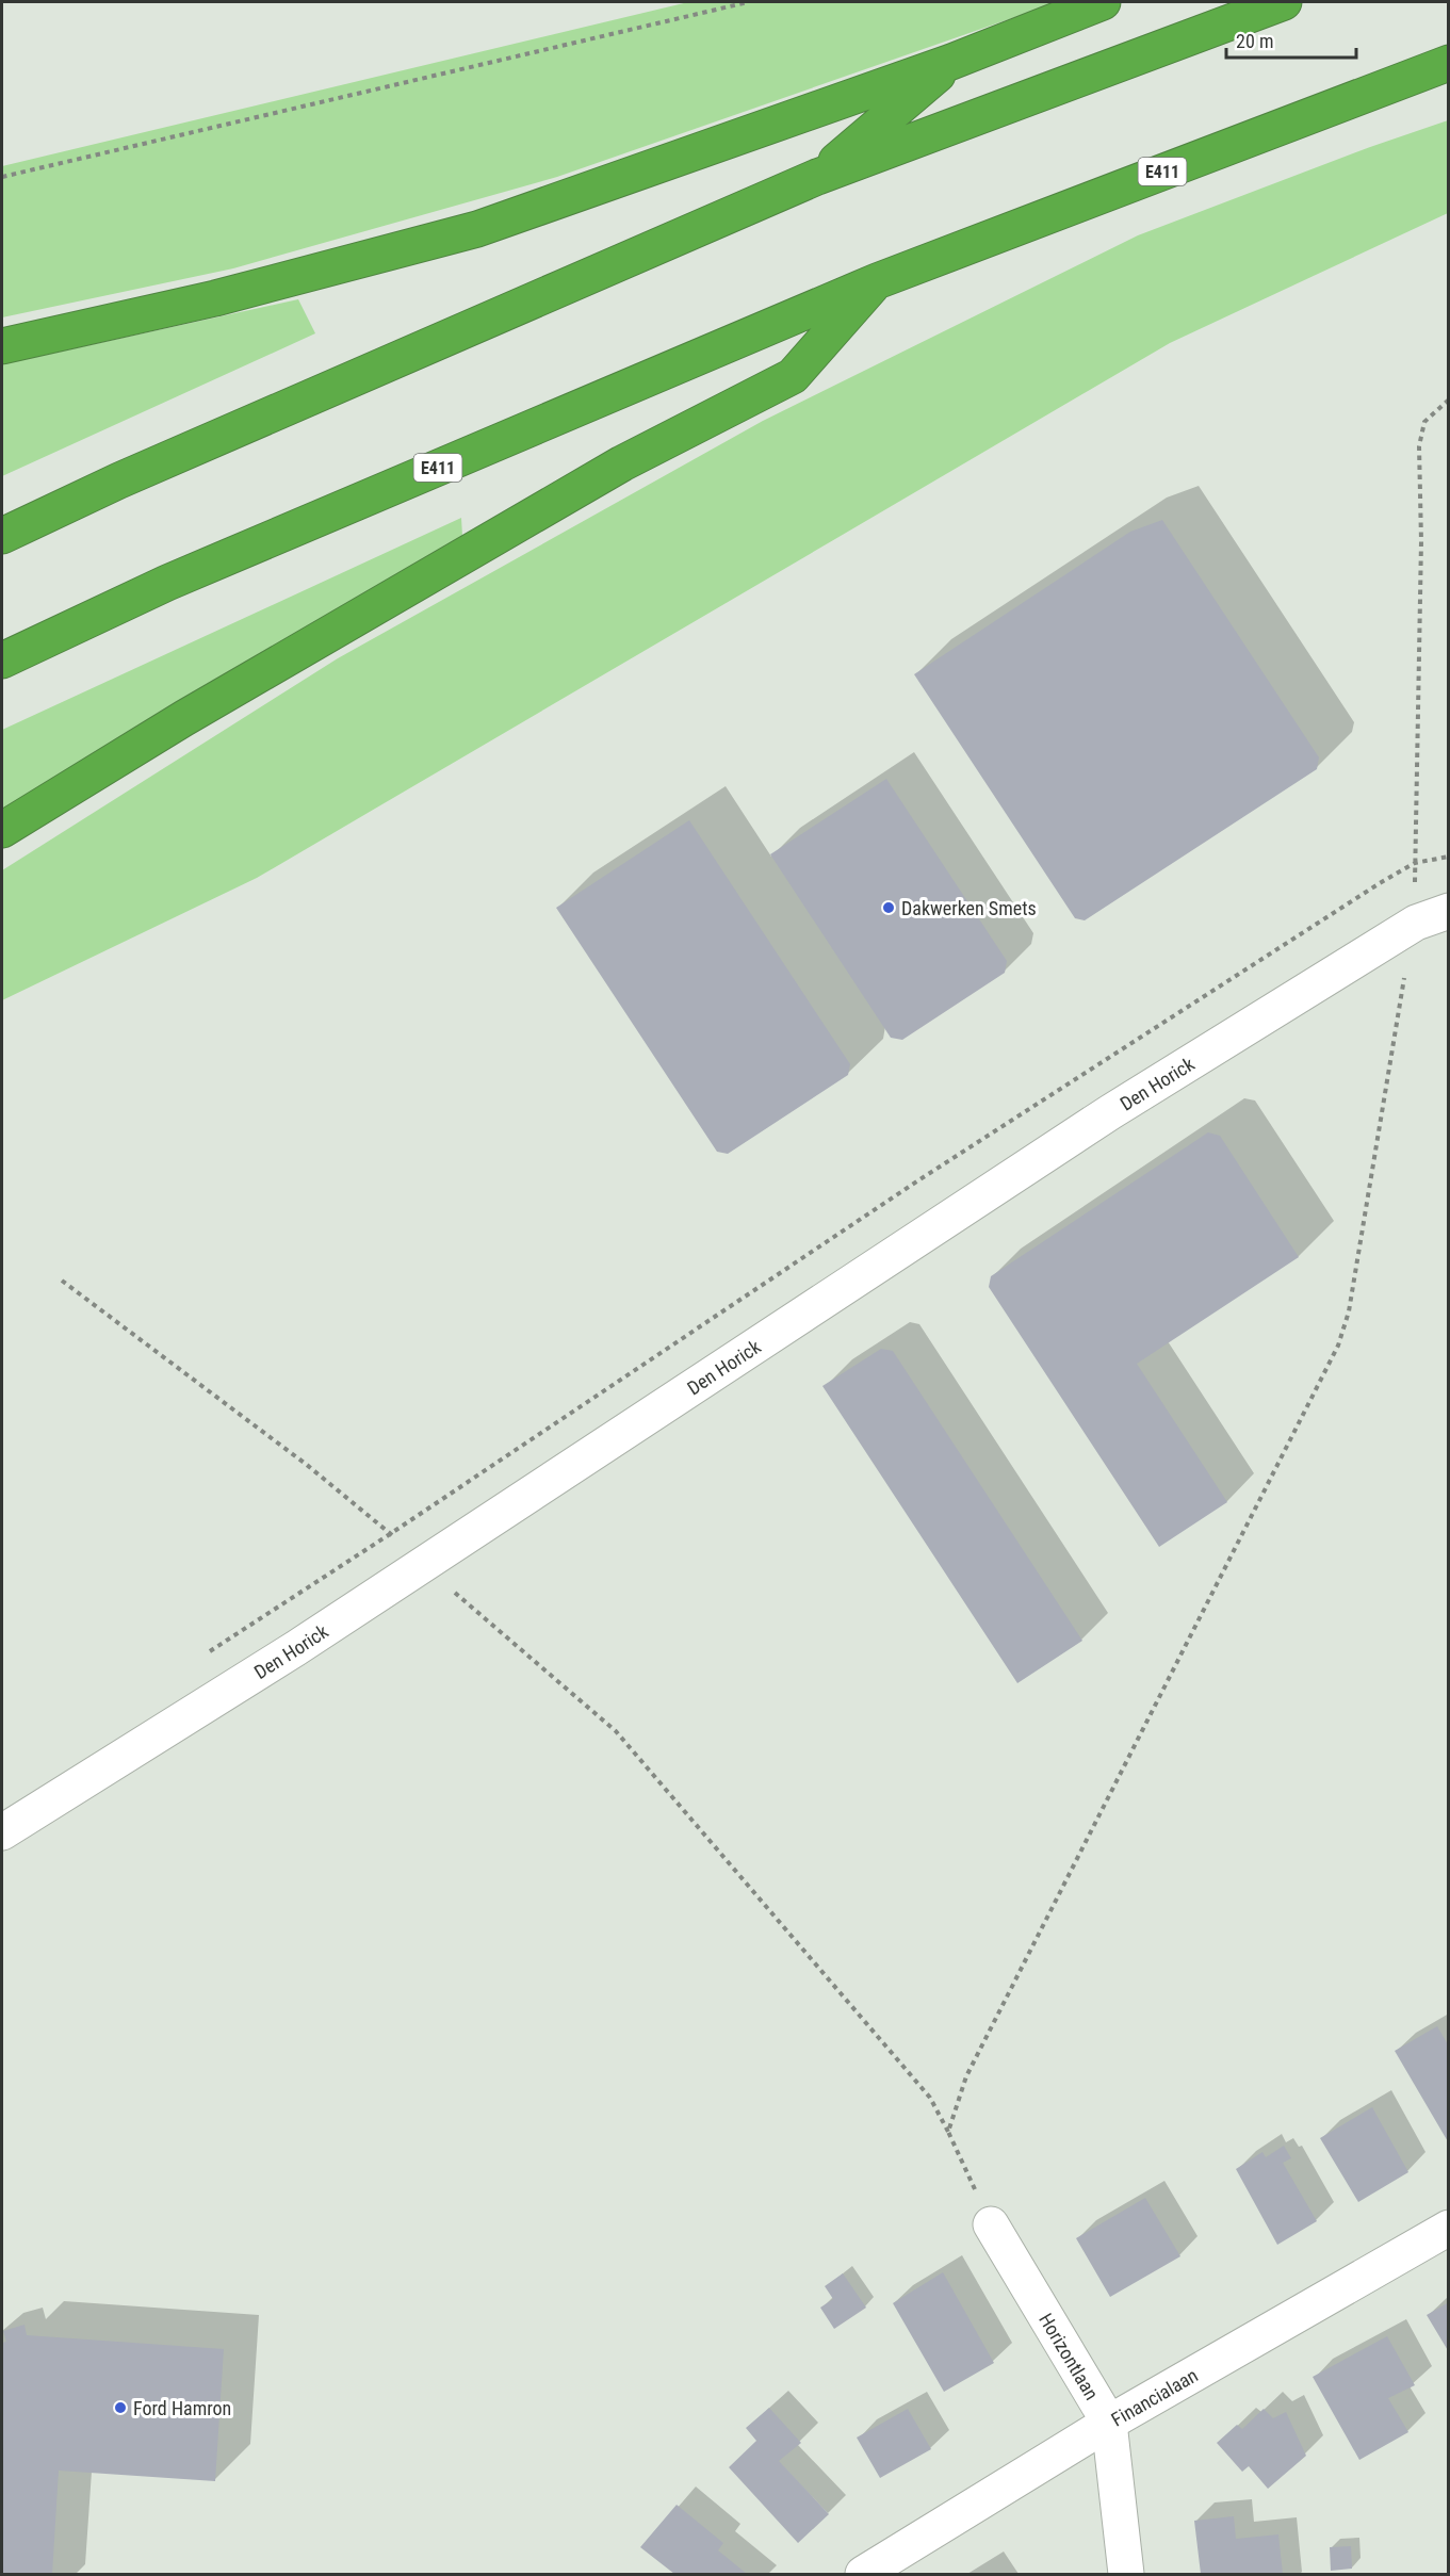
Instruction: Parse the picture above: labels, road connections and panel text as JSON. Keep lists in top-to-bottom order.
{
  "streets": {
    "highway": ["E411"],
    "street": ["Den Horick", "Horizontlaan", "Financialaan"]
  },
  "crossings": [
    ["Horizontlaan", "Financialaan"]
  ],
  "places": ["Dakwerken Smets", "Ford Hamron"],
  "scale_bar": "20 m"
}
